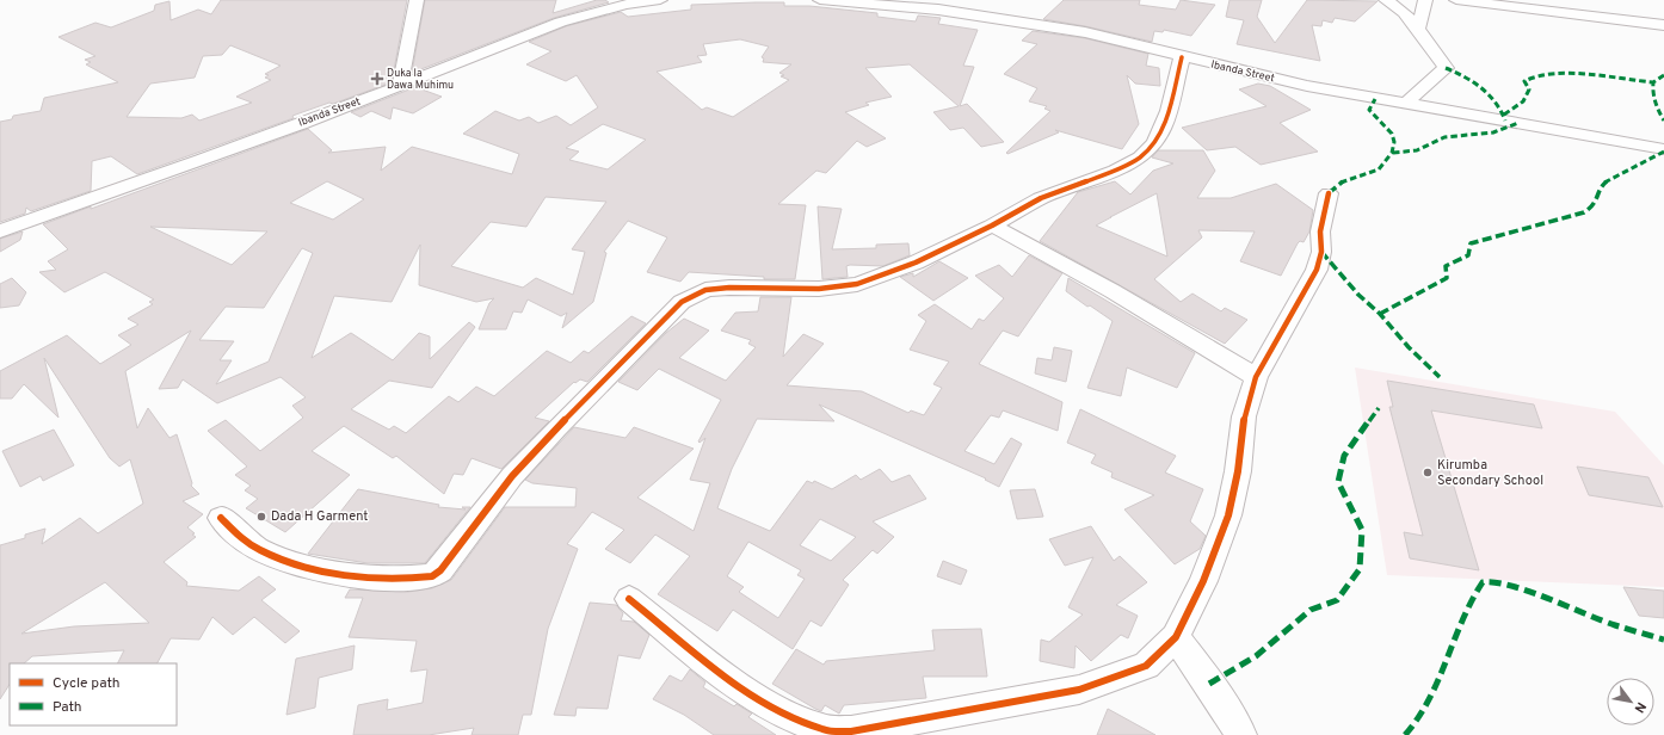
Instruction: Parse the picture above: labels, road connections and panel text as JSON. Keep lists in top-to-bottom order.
{
  "streets": {
    "street": ["Ibanda Street"]
  },
  "places": {
    "health": ["Duka la Dawa Muhimu"],
    "other": ["Kirumba Secondary School", "Dada H Garment"]
  },
  "legend": ["Cycle path", "Path"],
  "north": "bottom right"
}
